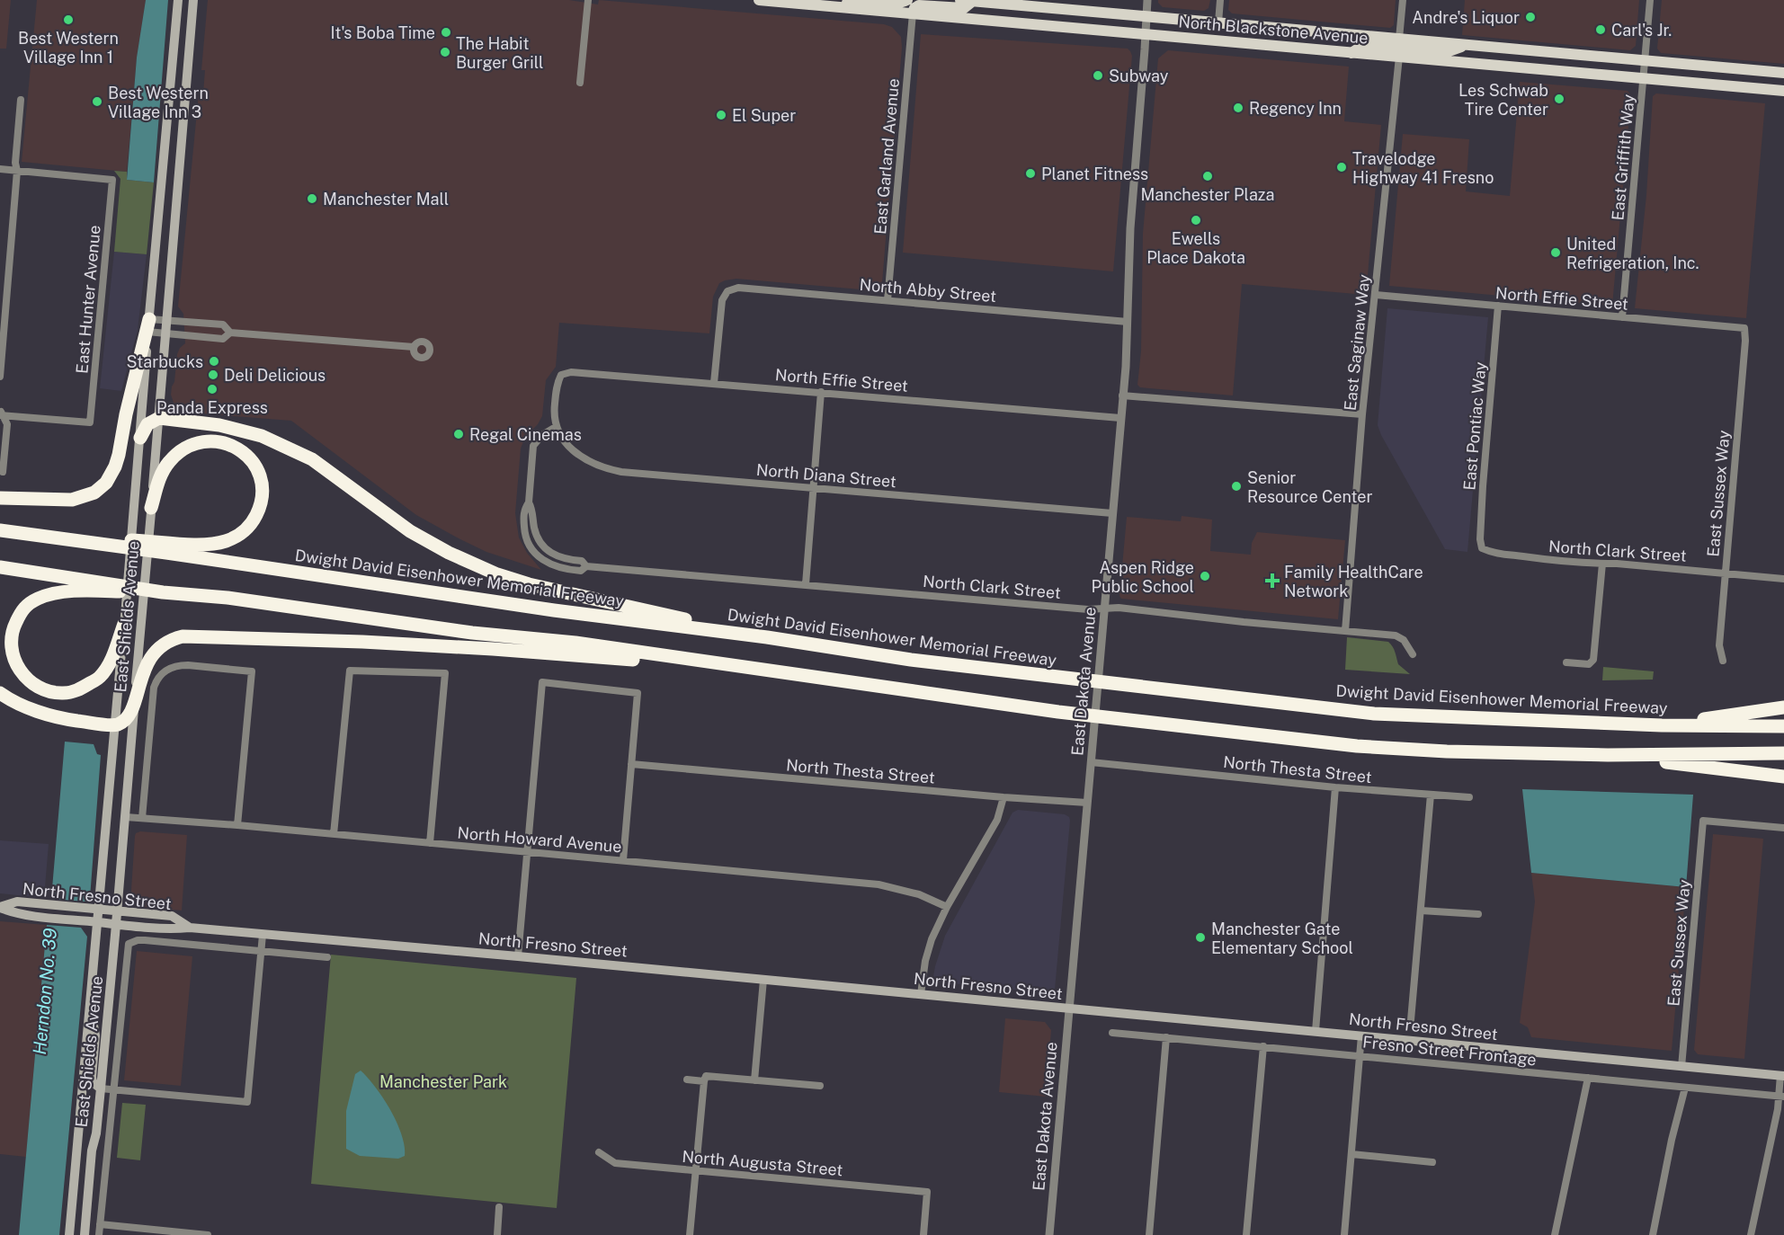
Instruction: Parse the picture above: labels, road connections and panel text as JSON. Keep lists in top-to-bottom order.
{
  "streets": {
    "highway": ["Dwight David Eisenhower Memorial Freeway"],
    "main road": ["North Blackstone Avenue", "East Shields Avenue", "North Fresno Street"],
    "street": [
      "East Garland Avenue",
      "East Griffith Way",
      "North Abby Street",
      "North Effie Street",
      "East Hunter Avenue",
      "East Saginaw Way",
      "East Pontiac Way",
      "North Diana Street",
      "East Sussex Way",
      "North Clark Street",
      "East Dakota Avenue",
      "North Thesta Street",
      "North Howard Avenue",
      "Fresno Street Frontage",
      "North Augusta Street"
    ]
  },
  "crossings": [
    ["North Blackstone Avenue", "East Garland Avenue"],
    ["North Blackstone Avenue", "East Griffith Way"],
    ["North Blackstone Avenue", "East Saginaw Way"],
    ["North Blackstone Avenue", "East Dakota Avenue"],
    ["East Garland Avenue", "North Abby Street"],
    ["East Griffith Way", "North Effie Street"],
    ["North Abby Street", "North Effie Street"],
    ["North Abby Street", "East Dakota Avenue"],
    ["North Effie Street", "East Saginaw Way"],
    ["North Effie Street", "East Pontiac Way"],
    ["North Effie Street", "North Diana Street"],
    ["North Effie Street", "East Sussex Way"],
    ["North Effie Street", "East Dakota Avenue"],
    ["East Saginaw Way", "North Clark Street"],
    ["East Pontiac Way", "North Clark Street"],
    ["North Diana Street", "East Dakota Avenue"],
    ["East Sussex Way", "North Clark Street"],
    ["East Sussex Way", "North Fresno Street"],
    ["North Clark Street", "East Dakota Avenue"],
    ["East Shields Avenue", "North Howard Avenue"],
    ["East Shields Avenue", "North Fresno Street"],
    ["East Dakota Avenue", "North Thesta Street"],
    ["East Dakota Avenue", "North Fresno Street"]
  ],
  "water": ["Herndon No. 39"],
  "parks": ["Manchester Park"],
  "places": {
    "other": [
      "Andre's Liquor",
      "Best Western Village Inn 1",
      "Carl's Jr.",
      "It's Boba Time",
      "The Habit Burger Grill",
      "Subway",
      "Les Schwab Tire Center",
      "Best Western Village Inn 3",
      "Regency Inn",
      "El Super",
      "Travelodge Highway 41 Fresno",
      "Planet Fitness",
      "Manchester Plaza",
      "Manchester Mall",
      "Ewells Place Dakota",
      "United Refrigeration, Inc.",
      "Starbucks",
      "Deli Delicious",
      "Panda Express",
      "Regal Cinemas",
      "Senior Resource Center",
      "Aspen Ridge Public School",
      "Manchester Gate Elementary School"
    ],
    "health": ["Family HealthCare Network"]
  }
}
